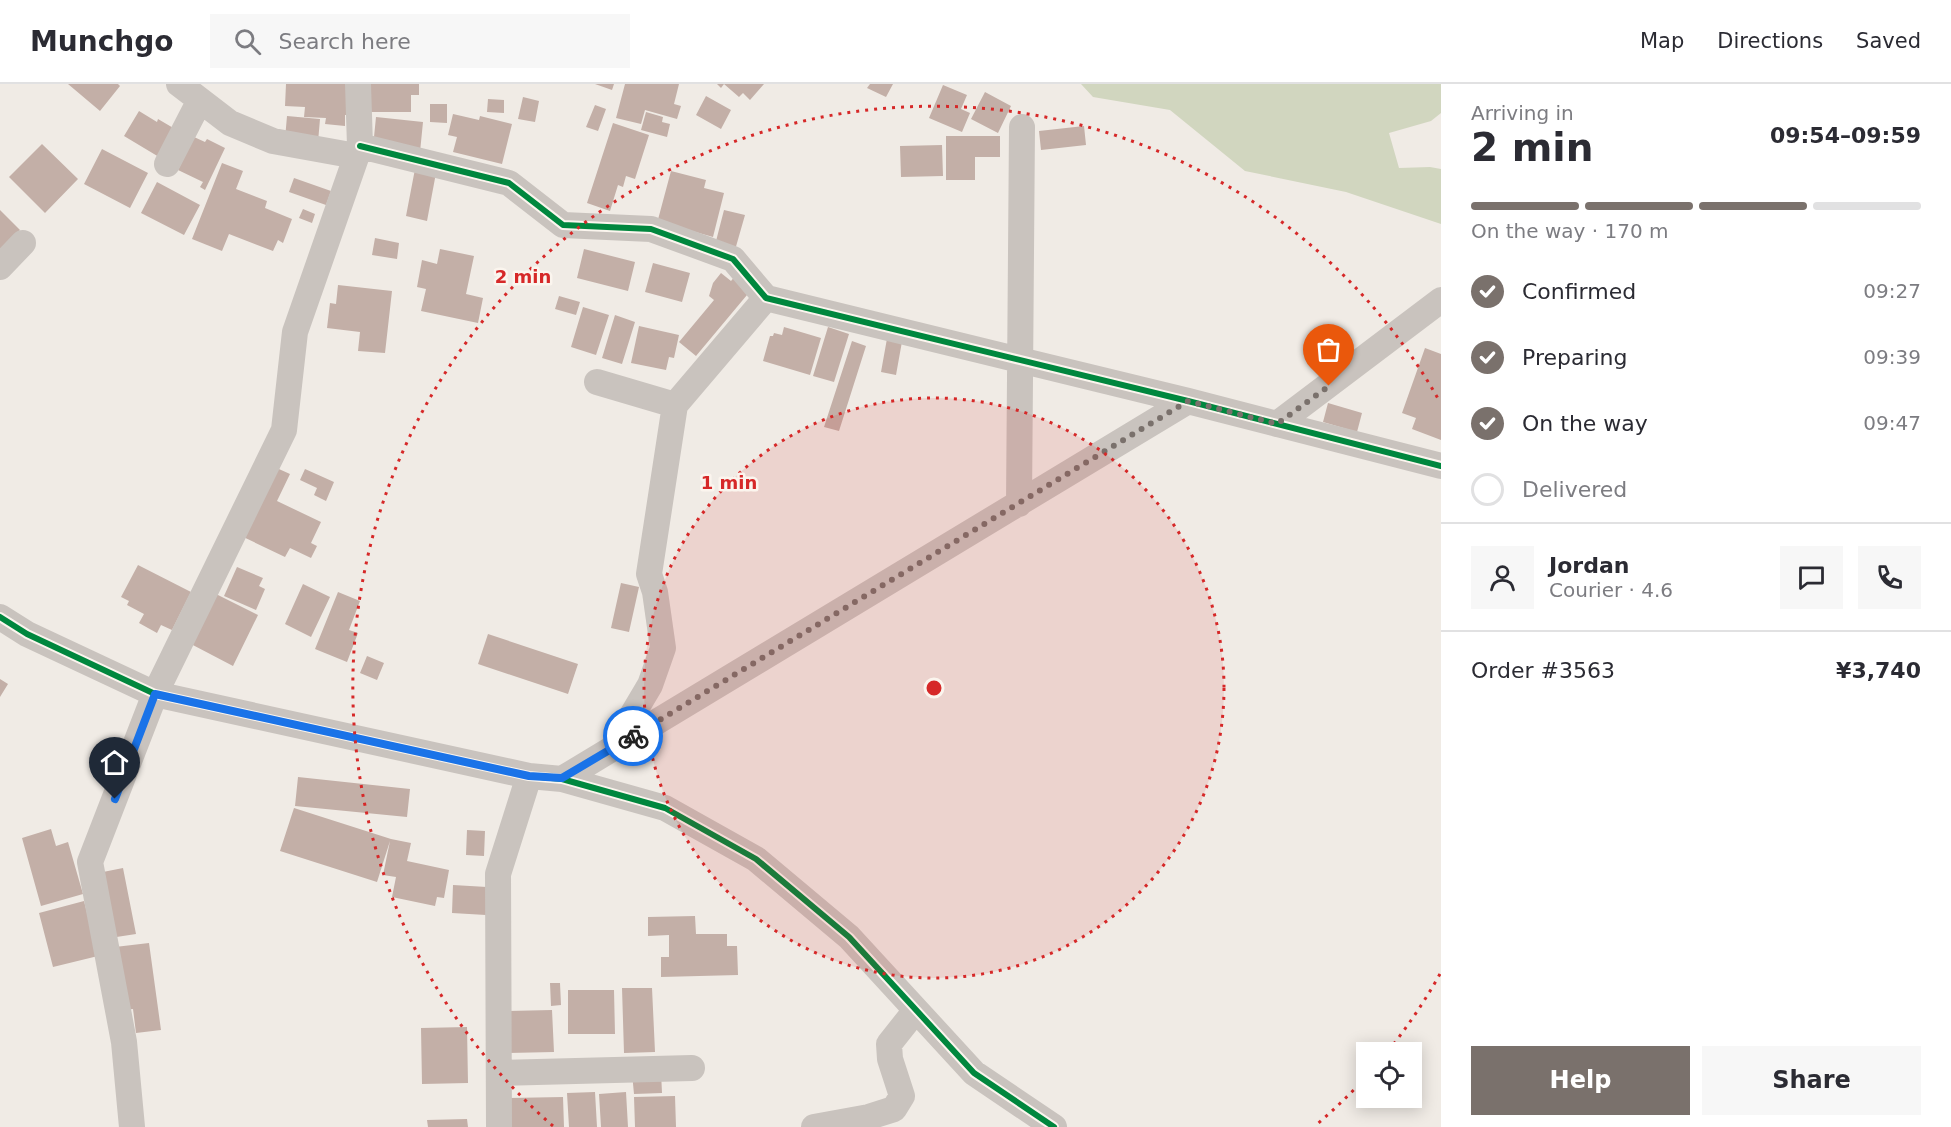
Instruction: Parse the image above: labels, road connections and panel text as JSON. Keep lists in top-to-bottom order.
{
  "page": {
    "header": "Munchgo",
    "search": "Search here",
    "nav": ["Map", "Directions", "Saved"],
    "heading": ["2 min", "Arriving in", "09:54–09:59"],
    "panel": [
      "Jordan",
      "Courier · 4.6",
      "Order #3563",
      "¥3,740"
    ],
    "bar": "On the way · 170 m",
    "list": [
      ["Confirmed", "09:27"],
      ["Preparing", "09:39"],
      ["On the way", "09:47"],
      "Delivered"
    ],
    "buttons": ["Help", "Share"]
  },
  "rings": ["2 min", "1 min"]
}
